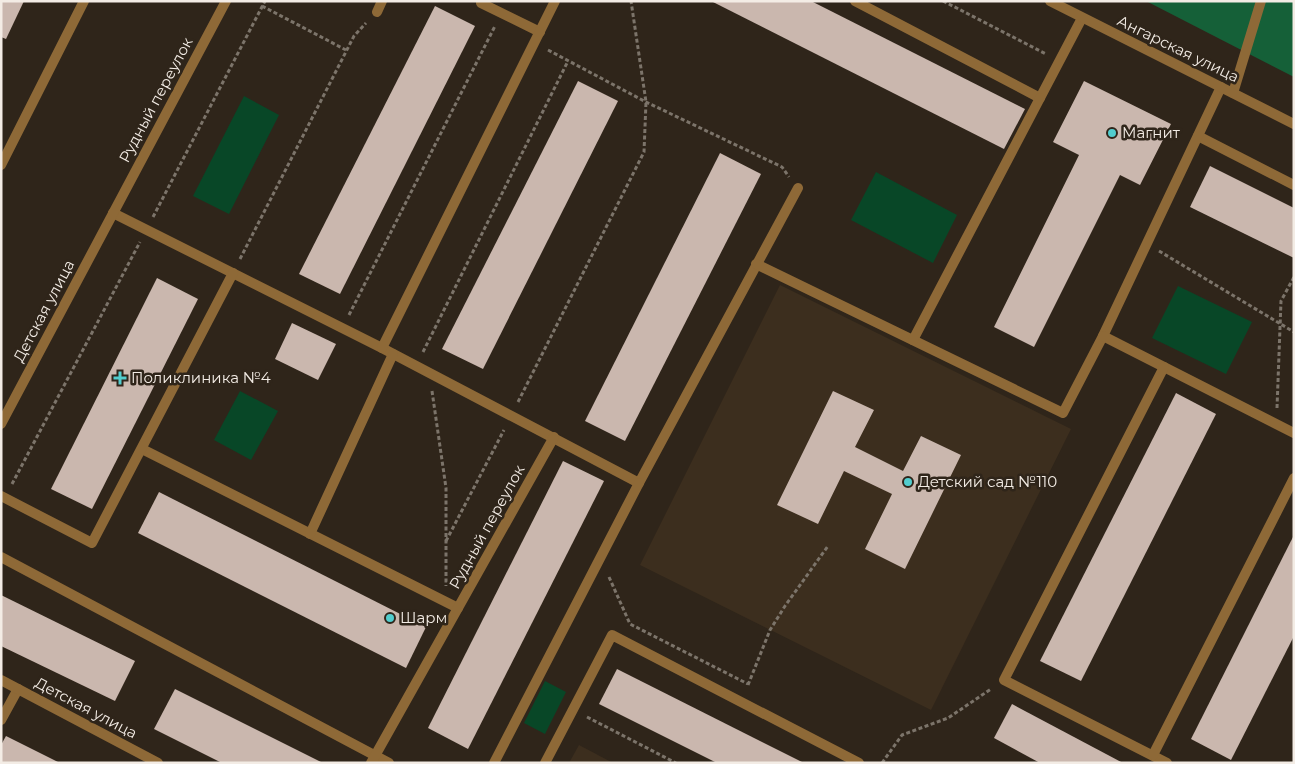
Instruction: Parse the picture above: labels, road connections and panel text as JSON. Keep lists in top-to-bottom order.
{
  "streets": {
    "street": ["Ангарская улица", "Рудный переулок", "Детская улица"]
  },
  "crossings": [
    ["Рудный переулок", "Детская улица"]
  ],
  "places": {
    "other": ["Магнит", "Детский сад №110", "Шарм"],
    "health": ["Поликлиника №4"]
  }
}
